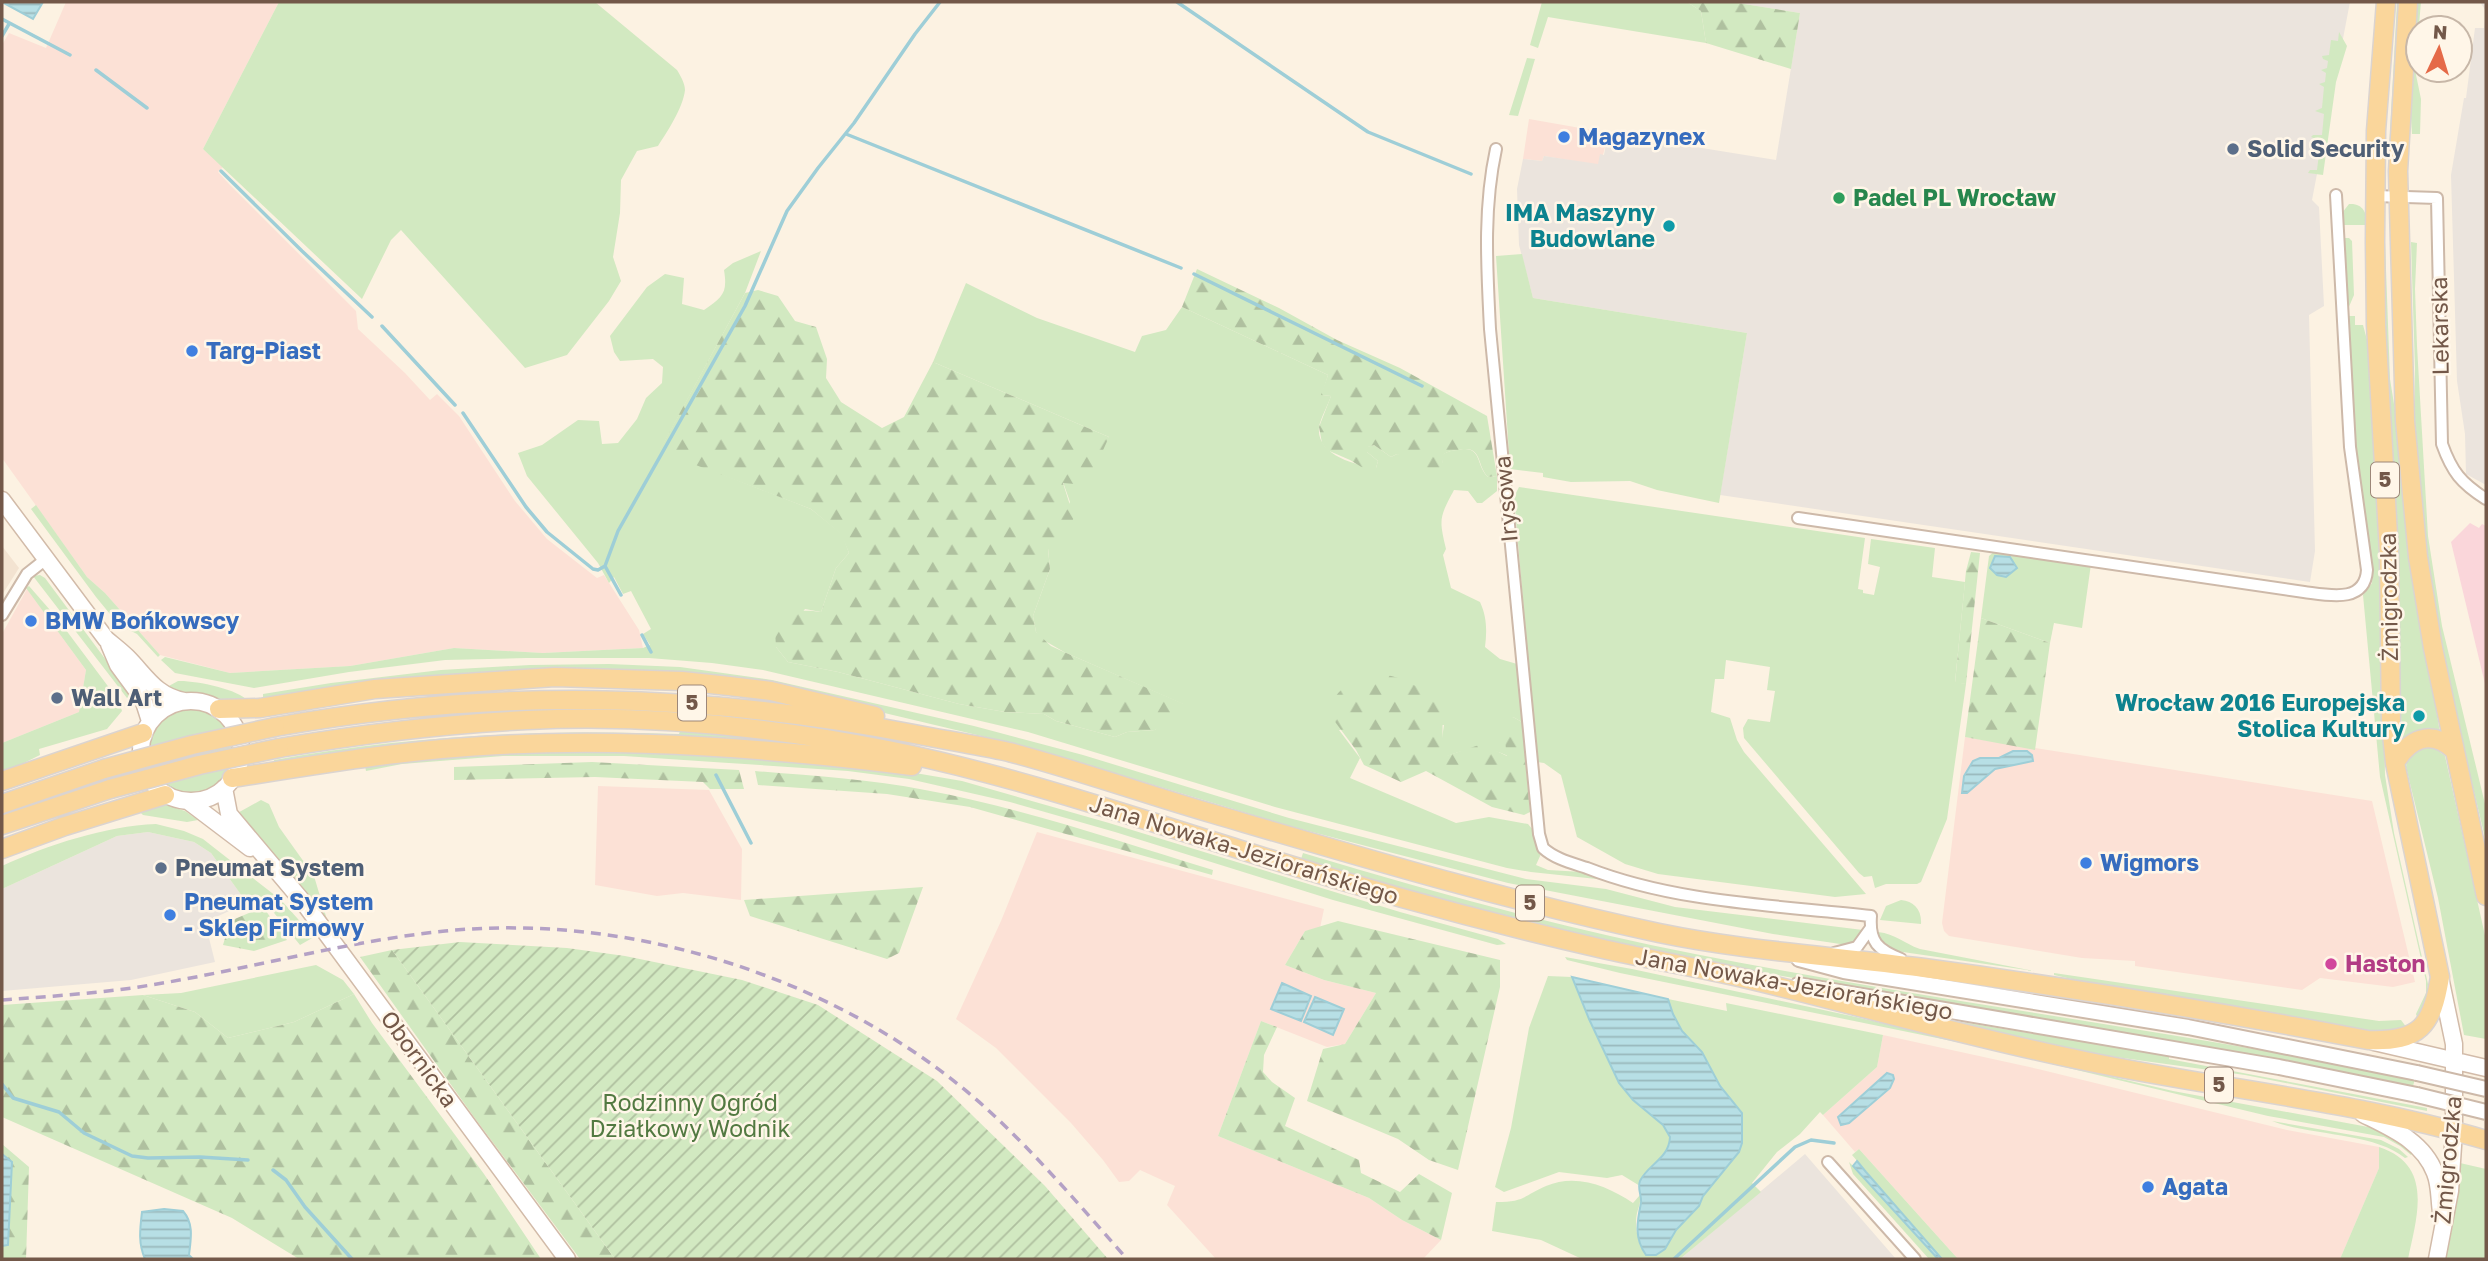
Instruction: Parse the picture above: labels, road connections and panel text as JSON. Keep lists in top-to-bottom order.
{
  "streets": {
    "main road": [
      "5",
      "Żmigrodzka",
      "Jana Nowaka-Jeziorańskiego",
      "Obornicka"
    ],
    "street": ["Lekarska", "Irysowa"]
  },
  "crossings": [
    ["Lekarska", "Żmigrodzka"],
    ["5", "Żmigrodzka"],
    ["5", "Jana Nowaka-Jeziorańskiego"]
  ],
  "parks": ["Rodzinny Ogród Działkowy Wodnik"],
  "places": [
    "Magazynex",
    "Solid Security",
    "Padel PL Wrocław",
    "IMA Maszyny Budowlane",
    "Targ-Piast",
    "BMW Bońkowscy",
    "Wall Art",
    "Wrocław 2016 Europejska Stolica Kultury",
    "Wigmors",
    "Pneumat System",
    "Pneumat System - Sklep Firmowy",
    "Haston",
    "Agata"
  ],
  "north": "top"
}
